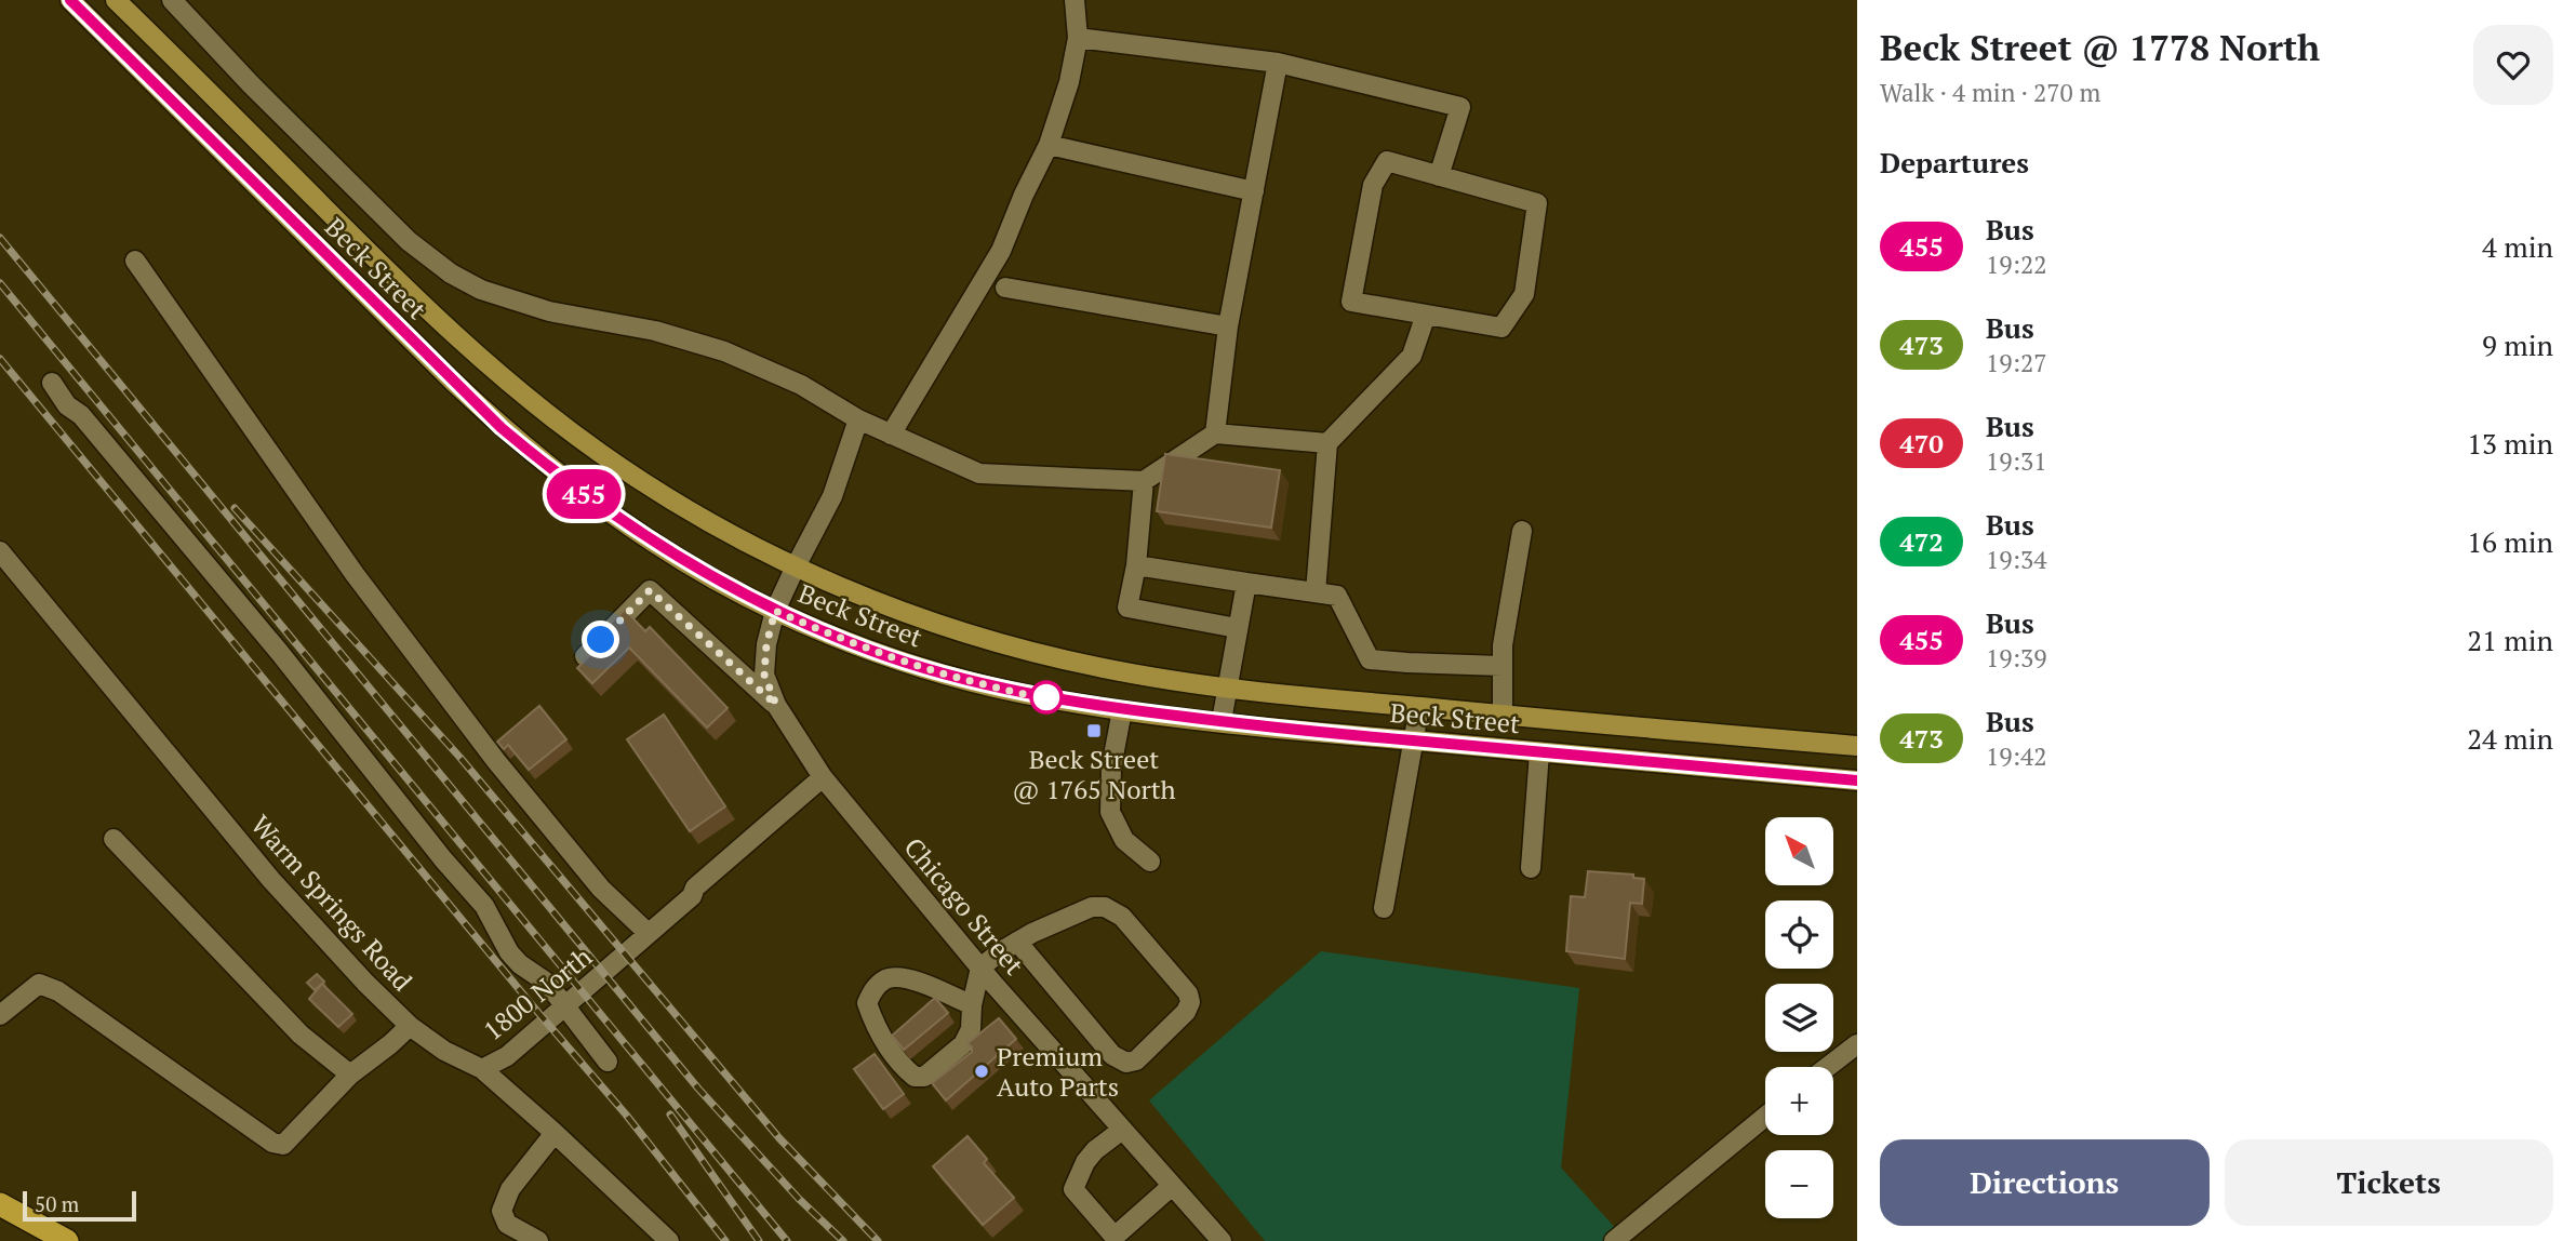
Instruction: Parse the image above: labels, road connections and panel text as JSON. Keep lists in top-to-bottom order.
{
  "streets": {
    "main road": ["Beck Street"],
    "street": ["Warm Springs Road", "Chicago Street", "1800 North"]
  },
  "crossings": [
    ["Beck Street", "Chicago Street"],
    ["Warm Springs Road", "1800 North"],
    ["Chicago Street", "1800 North"]
  ],
  "places": {
    "transit": ["Beck Street @ 1765 North"],
    "other": ["Premium Auto Parts"]
  },
  "lines": ["bus line 455"],
  "scale_bar": "50 m",
  "north": "top left",
  "page": {
    "on_map": "455",
    "heading": [
      ["Beck Street @ 1778 North", "Walk · 4 min · 270 m"],
      "Departures"
    ],
    "list": [
      {
        "mark": "455",
        "name": "Bus",
        "note": "19:22",
        "value": "4 min"
      },
      {
        "mark": "473",
        "name": "Bus",
        "note": "19:27",
        "value": "9 min"
      },
      {
        "mark": "470",
        "name": "Bus",
        "note": "19:31",
        "value": "13 min"
      },
      {
        "mark": "472",
        "name": "Bus",
        "note": "19:34",
        "value": "16 min"
      },
      {
        "mark": "455",
        "name": "Bus",
        "note": "19:39",
        "value": "21 min"
      },
      {
        "mark": "473",
        "name": "Bus",
        "note": "19:42",
        "value": "24 min"
      }
    ],
    "map_buttons": ["+", "−"],
    "buttons": ["Directions", "Tickets"],
    "scale": "50 m"
  }
}
